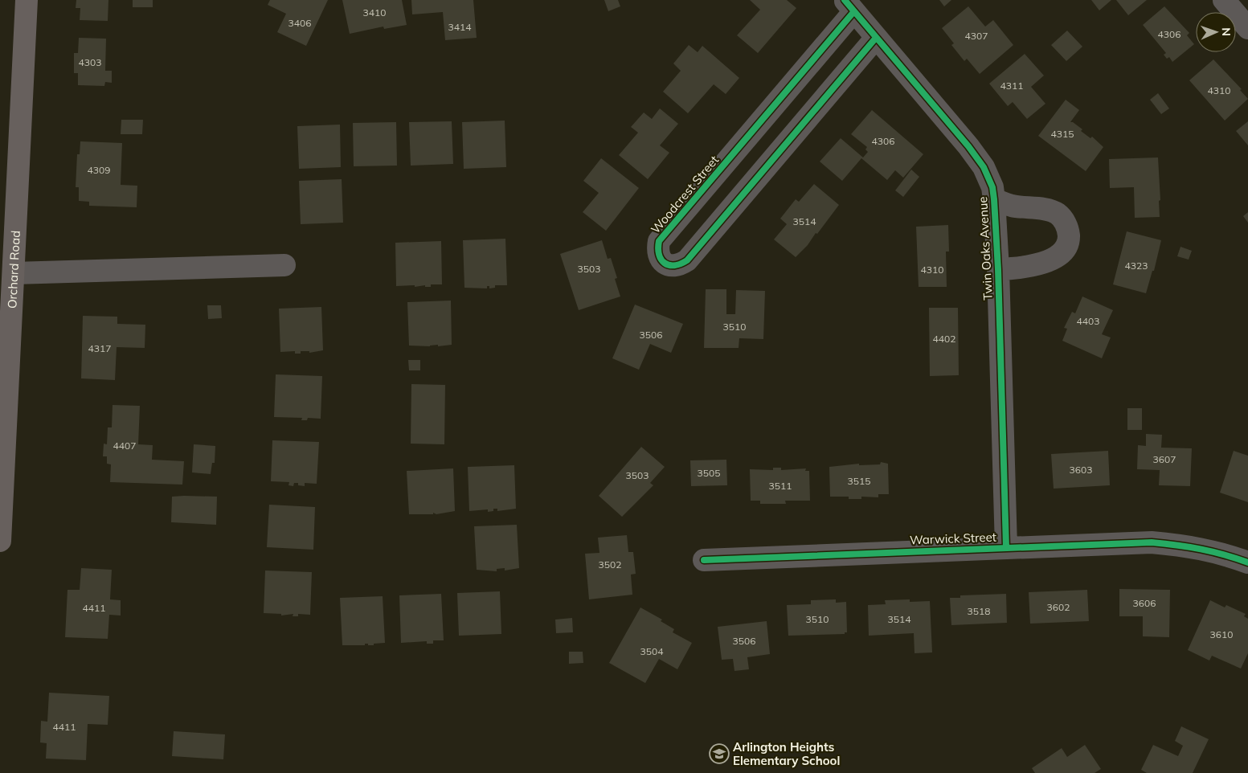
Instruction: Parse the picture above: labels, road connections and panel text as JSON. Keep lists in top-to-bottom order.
{
  "streets": {
    "main road": ["Orchard Road"],
    "street": ["Woodcrest Street", "Twin Oaks Avenue", "Warwick Street"]
  },
  "crossings": [
    ["Woodcrest Street", "Twin Oaks Avenue"],
    ["Twin Oaks Avenue", "Warwick Street"]
  ],
  "places": {
    "school or university": ["Arlington Heights Elementary School"]
  },
  "house_numbers": [
    "3410",
    "3406",
    "3414",
    "4306",
    "4307",
    "4303",
    "4311",
    "4310",
    "4315",
    "4306",
    "4309",
    "3514",
    "4323",
    "3503",
    "4310",
    "4403",
    "3510",
    "3506",
    "4402",
    "4317",
    "4407",
    "3607",
    "3603",
    "3505",
    "3503",
    "3515",
    "3511",
    "3502",
    "3606",
    "3602",
    "4411",
    "3518",
    "3510",
    "3514",
    "3610",
    "3506",
    "3504",
    "4411"
  ],
  "north": "right"
}
